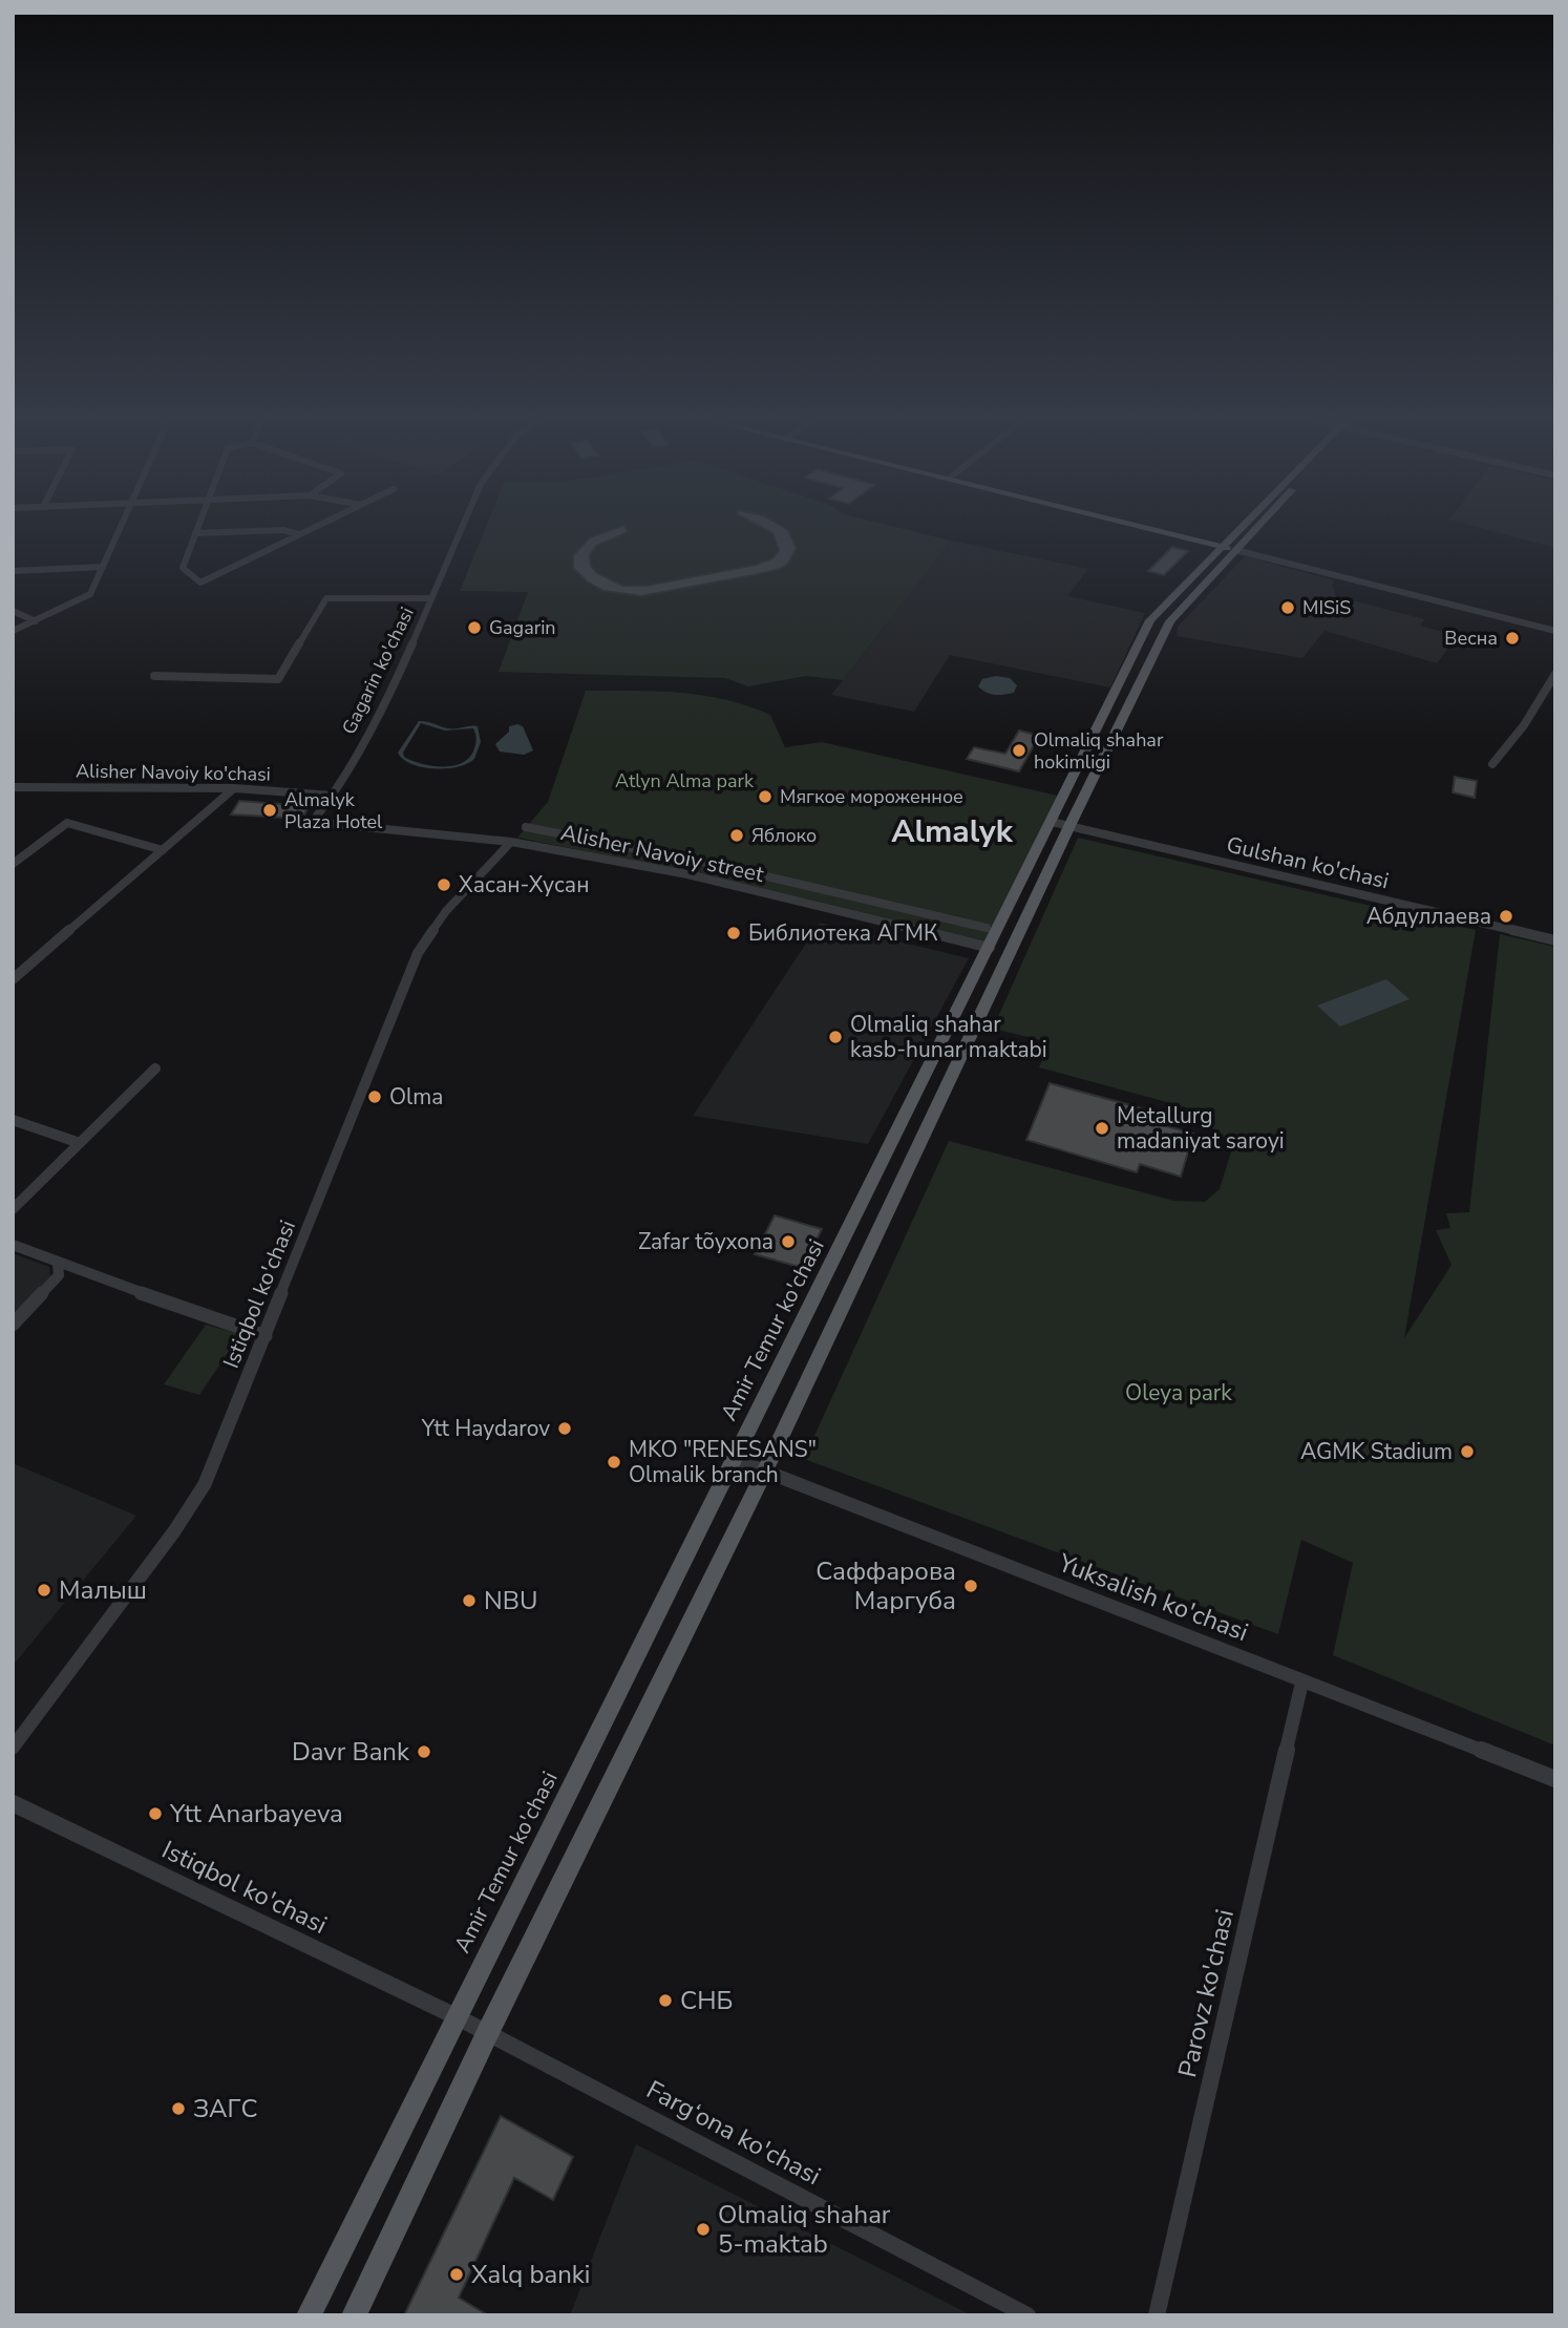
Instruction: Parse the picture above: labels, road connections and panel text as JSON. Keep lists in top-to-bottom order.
{
  "streets": {
    "main road": ["Amir Temur ko'chasi"],
    "street": [
      "Gagarin ko'chasi",
      "Alisher Navoiy ko'chasi",
      "Alisher Navoiy street",
      "Gulshan ko'chasi",
      "Istiqbol ko'chasi",
      "Yuksalish ko'chasi",
      "Parovz ko'chasi",
      "Farg‘ona ko'chasi"
    ]
  },
  "crossings": [
    ["Gagarin ko'chasi", "Alisher Navoiy ko'chasi"],
    ["Gagarin ko'chasi", "Alisher Navoiy street"],
    ["Alisher Navoiy street", "Istiqbol ko'chasi"],
    ["Alisher Navoiy street", "Amir Temur ko'chasi"],
    ["Gulshan ko'chasi", "Amir Temur ko'chasi"],
    ["Istiqbol ko'chasi", "Amir Temur ko'chasi"],
    ["Istiqbol ko'chasi", "Farg‘ona ko'chasi"],
    ["Amir Temur ko'chasi", "Yuksalish ko'chasi"],
    ["Amir Temur ko'chasi", "Farg‘ona ko'chasi"],
    ["Yuksalish ko'chasi", "Parovz ko'chasi"]
  ],
  "districts": ["Almalyk"],
  "parks": ["Atlyn Alma park", "Oleya park"],
  "places": [
    "MISiS",
    "Gagarin",
    "Весна",
    "Olmaliq shahar hokimligi",
    "Мягкое мороженное",
    "Almalyk Plaza Hotel",
    "Яблоко",
    "Хасан-Хусан",
    "Абдуллаева",
    "Библиотека АГМК",
    "Olmaliq shahar kasb-hunar maktabi",
    "Olma",
    "Metallurg madaniyat saroyi",
    "Zafar tõyxona",
    "Ytt Haydarov",
    "AGMK Stadium",
    "MKO \"RENESANS\" Olmalik branch",
    "Саффарова Маргуба",
    "Малыш",
    "NBU",
    "Davr Bank",
    "Ytt Anarbayeva",
    "СНБ",
    "ЗАГС",
    "Olmaliq shahar 5-maktab",
    "Xalq banki"
  ]
}
